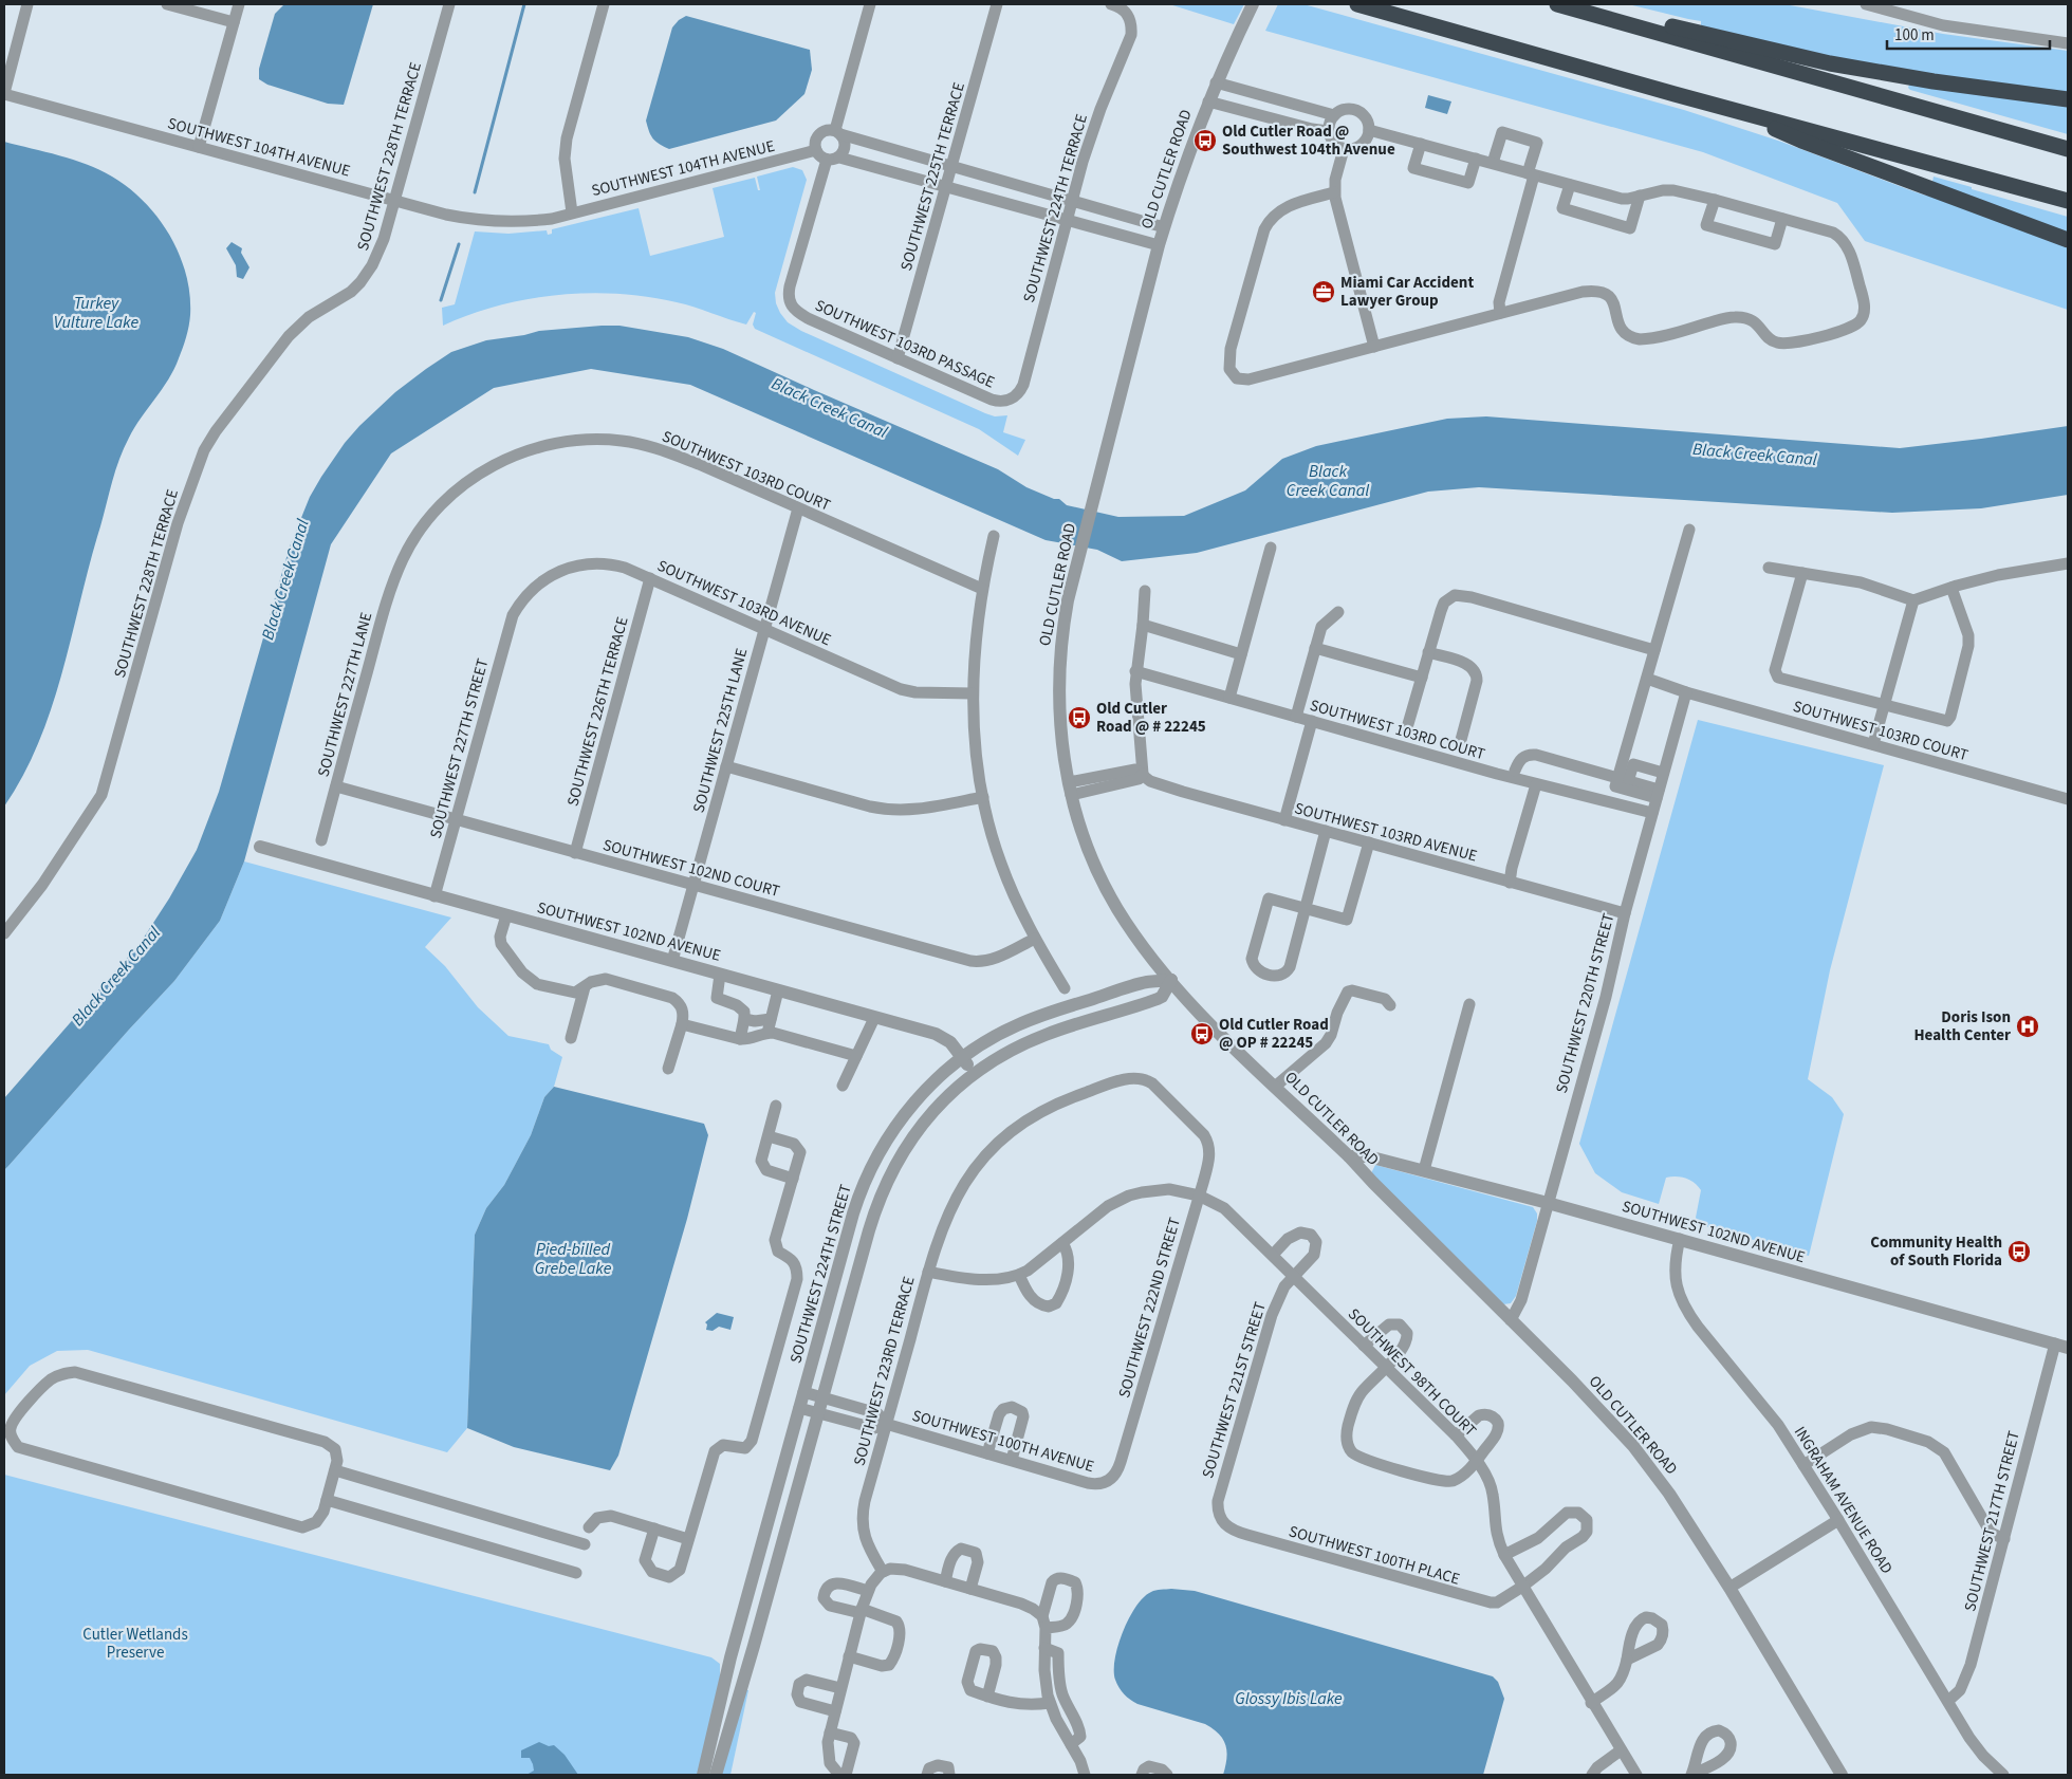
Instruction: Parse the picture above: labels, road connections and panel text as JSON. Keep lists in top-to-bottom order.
{
  "streets": {
    "street": [
      "SOUTHWEST 104TH AVENUE",
      "SOUTHWEST 228TH TERRACE",
      "OLD CUTLER ROAD",
      "SOUTHWEST 225TH TERRACE",
      "SOUTHWEST 224TH TERRACE",
      "SOUTHWEST 103RD PASSAGE",
      "SOUTHWEST 103RD COURT",
      "SOUTHWEST 103RD AVENUE",
      "SOUTHWEST 227TH LANE",
      "SOUTHWEST 226TH TERRACE",
      "SOUTHWEST 225TH LANE",
      "SOUTHWEST 227TH STREET",
      "SOUTHWEST 102ND COURT",
      "SOUTHWEST 102ND AVENUE",
      "SOUTHWEST 220TH STREET",
      "SOUTHWEST 224TH STREET",
      "SOUTHWEST 222ND STREET",
      "SOUTHWEST 223RD TERRACE",
      "SOUTHWEST 98TH COURT",
      "SOUTHWEST 221ST STREET",
      "SOUTHWEST 100TH AVENUE",
      "INGRAHAM AVENUE ROAD",
      "SOUTHWEST 217TH STREET",
      "SOUTHWEST 100TH PLACE"
    ]
  },
  "crossings": [
    ["SOUTHWEST 104TH AVENUE", "SOUTHWEST 228TH TERRACE"],
    ["SOUTHWEST 104TH AVENUE", "SOUTHWEST 103RD PASSAGE"],
    ["OLD CUTLER ROAD", "SOUTHWEST 103RD AVENUE"],
    ["OLD CUTLER ROAD", "SOUTHWEST 102ND AVENUE"],
    ["OLD CUTLER ROAD", "SOUTHWEST 220TH STREET"],
    ["OLD CUTLER ROAD", "SOUTHWEST 224TH STREET"],
    ["SOUTHWEST 225TH TERRACE", "SOUTHWEST 103RD PASSAGE"],
    ["SOUTHWEST 224TH TERRACE", "SOUTHWEST 103RD PASSAGE"],
    ["SOUTHWEST 103RD COURT", "SOUTHWEST 227TH LANE"],
    ["SOUTHWEST 103RD COURT", "SOUTHWEST 225TH LANE"],
    ["SOUTHWEST 103RD COURT", "SOUTHWEST 220TH STREET"],
    ["SOUTHWEST 103RD AVENUE", "SOUTHWEST 226TH TERRACE"],
    ["SOUTHWEST 103RD AVENUE", "SOUTHWEST 225TH LANE"],
    ["SOUTHWEST 103RD AVENUE", "SOUTHWEST 227TH STREET"],
    ["SOUTHWEST 103RD AVENUE", "SOUTHWEST 220TH STREET"],
    ["SOUTHWEST 227TH LANE", "SOUTHWEST 102ND COURT"],
    ["SOUTHWEST 226TH TERRACE", "SOUTHWEST 102ND COURT"],
    ["SOUTHWEST 225TH LANE", "SOUTHWEST 102ND COURT"],
    ["SOUTHWEST 225TH LANE", "SOUTHWEST 102ND AVENUE"],
    ["SOUTHWEST 227TH STREET", "SOUTHWEST 102ND COURT"],
    ["SOUTHWEST 227TH STREET", "SOUTHWEST 102ND AVENUE"],
    ["SOUTHWEST 102ND AVENUE", "SOUTHWEST 220TH STREET"],
    ["SOUTHWEST 102ND AVENUE", "SOUTHWEST 224TH STREET"],
    ["SOUTHWEST 102ND AVENUE", "INGRAHAM AVENUE ROAD"],
    ["SOUTHWEST 102ND AVENUE", "SOUTHWEST 217TH STREET"],
    ["SOUTHWEST 224TH STREET", "SOUTHWEST 100TH AVENUE"],
    ["SOUTHWEST 222ND STREET", "SOUTHWEST 223RD TERRACE"],
    ["SOUTHWEST 222ND STREET", "SOUTHWEST 98TH COURT"],
    ["SOUTHWEST 222ND STREET", "SOUTHWEST 100TH AVENUE"],
    ["SOUTHWEST 223RD TERRACE", "SOUTHWEST 100TH AVENUE"],
    ["SOUTHWEST 98TH COURT", "SOUTHWEST 221ST STREET"],
    ["SOUTHWEST 98TH COURT", "SOUTHWEST 100TH PLACE"],
    ["SOUTHWEST 221ST STREET", "SOUTHWEST 100TH PLACE"],
    ["INGRAHAM AVENUE ROAD", "SOUTHWEST 217TH STREET"]
  ],
  "water": [
    "Turkey Vulture Lake",
    "Black Creek Canal",
    "Pied-billed Grebe Lake",
    "Glossy Ibis Lake"
  ],
  "parks": ["Cutler Wetlands Preserve"],
  "places": {
    "bus stop": [
      "Old Cutler Road @ Southwest 104th Avenue",
      "Old Cutler Road @ # 22245",
      "Old Cutler Road @ OP # 22245",
      "Community Health of South Florida"
    ],
    "office": ["Miami Car Accident Lawyer Group"],
    "hospital": ["Doris Ison Health Center"]
  },
  "scale_bar": "100 m"
}
